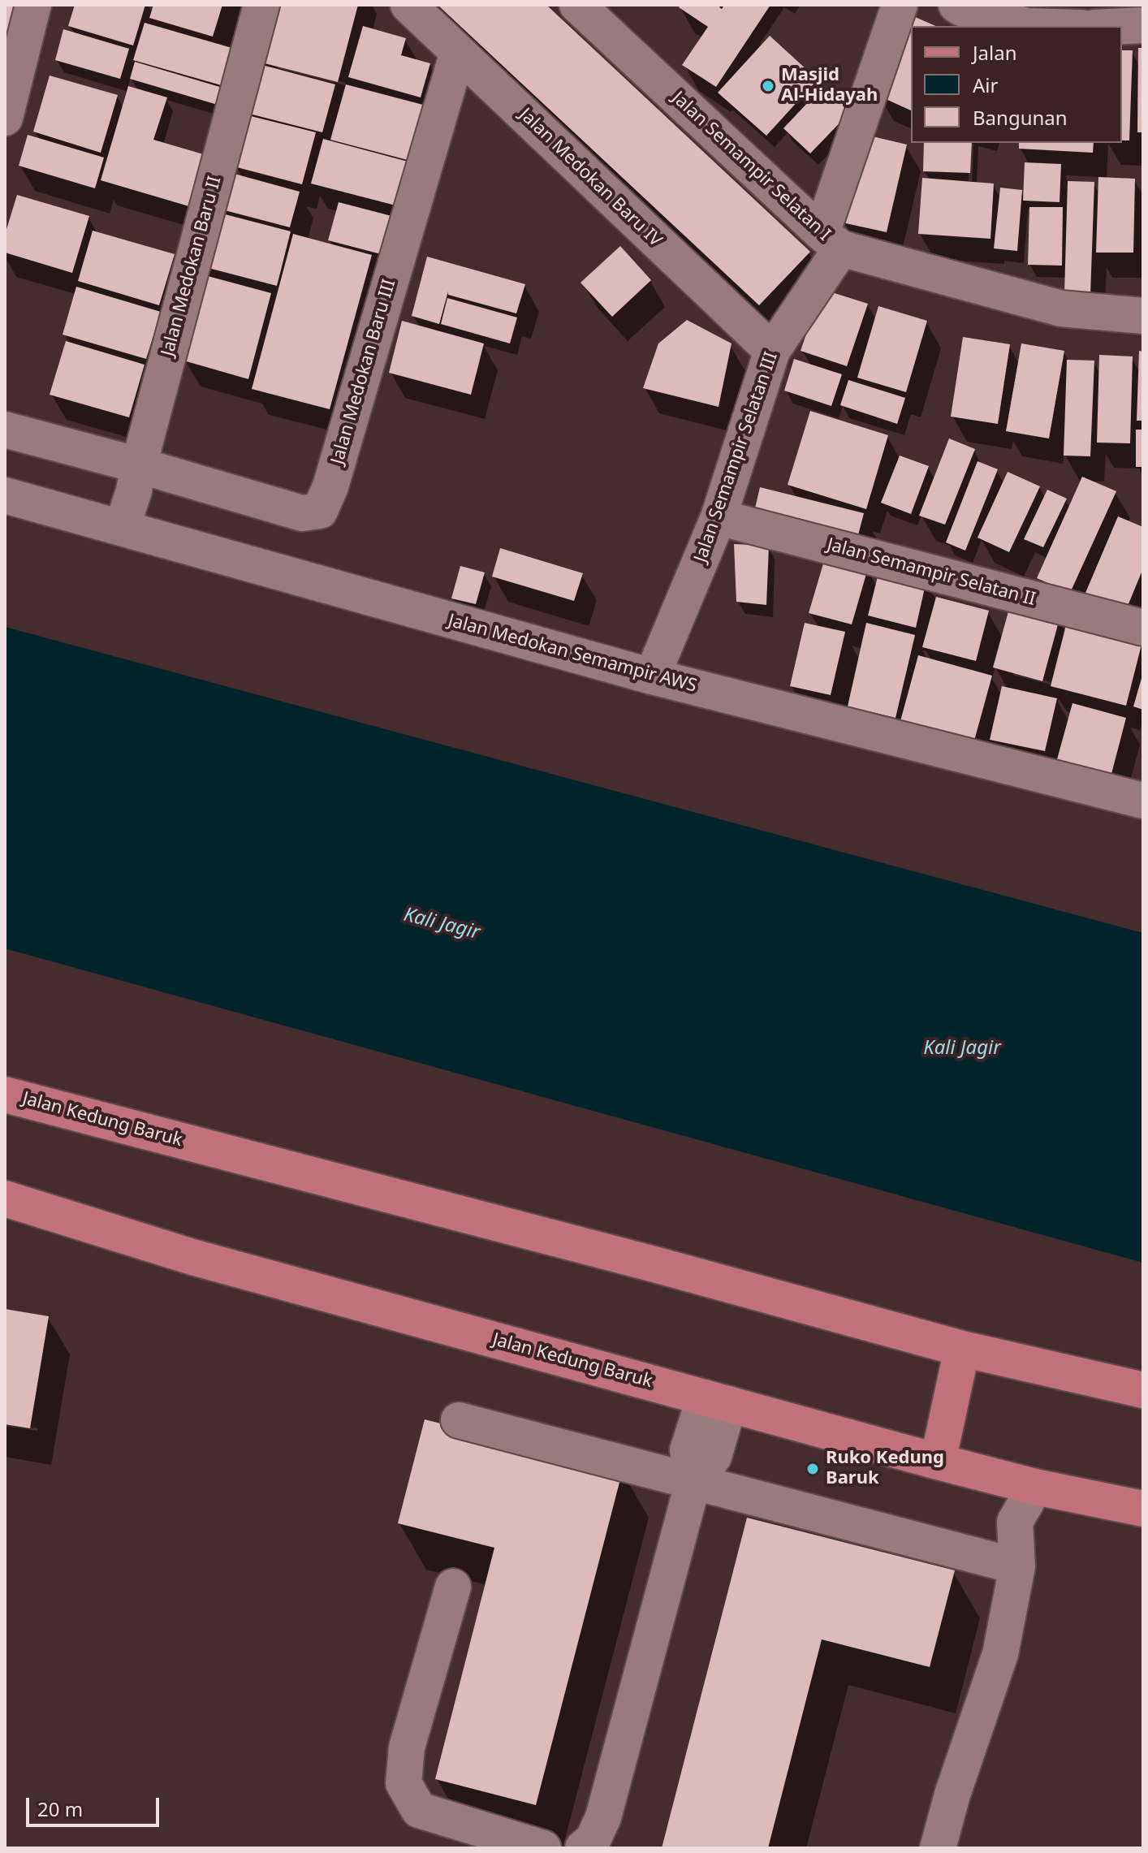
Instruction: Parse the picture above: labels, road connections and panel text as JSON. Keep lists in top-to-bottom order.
{
  "streets": {
    "main road": ["Jalan Kedung Baruk"],
    "street": [
      "Jalan Semampir Selatan I",
      "Jalan Medokan Baru IV",
      "Jalan Medokan Baru II",
      "Jalan Medokan Baru III",
      "Jalan Semampir Selatan III",
      "Jalan Semampir Selatan II",
      "Jalan Medokan Semampir AWS"
    ]
  },
  "crossings": [
    ["Jalan Semampir Selatan I", "Jalan Semampir Selatan III"],
    ["Jalan Medokan Baru IV", "Jalan Medokan Baru III"],
    ["Jalan Medokan Baru IV", "Jalan Semampir Selatan III"],
    ["Jalan Medokan Baru II", "Jalan Medokan Baru III"],
    ["Jalan Medokan Baru II", "Jalan Medokan Semampir AWS"],
    ["Jalan Semampir Selatan III", "Jalan Semampir Selatan II"],
    ["Jalan Semampir Selatan III", "Jalan Medokan Semampir AWS"]
  ],
  "water": ["Kali Jagir"],
  "places": ["Masjid Al-Hidayah", "Ruko Kedung Baruk"],
  "legend": ["Jalan", "Air", "Bangunan"],
  "scale_bar": "20 m"
}
